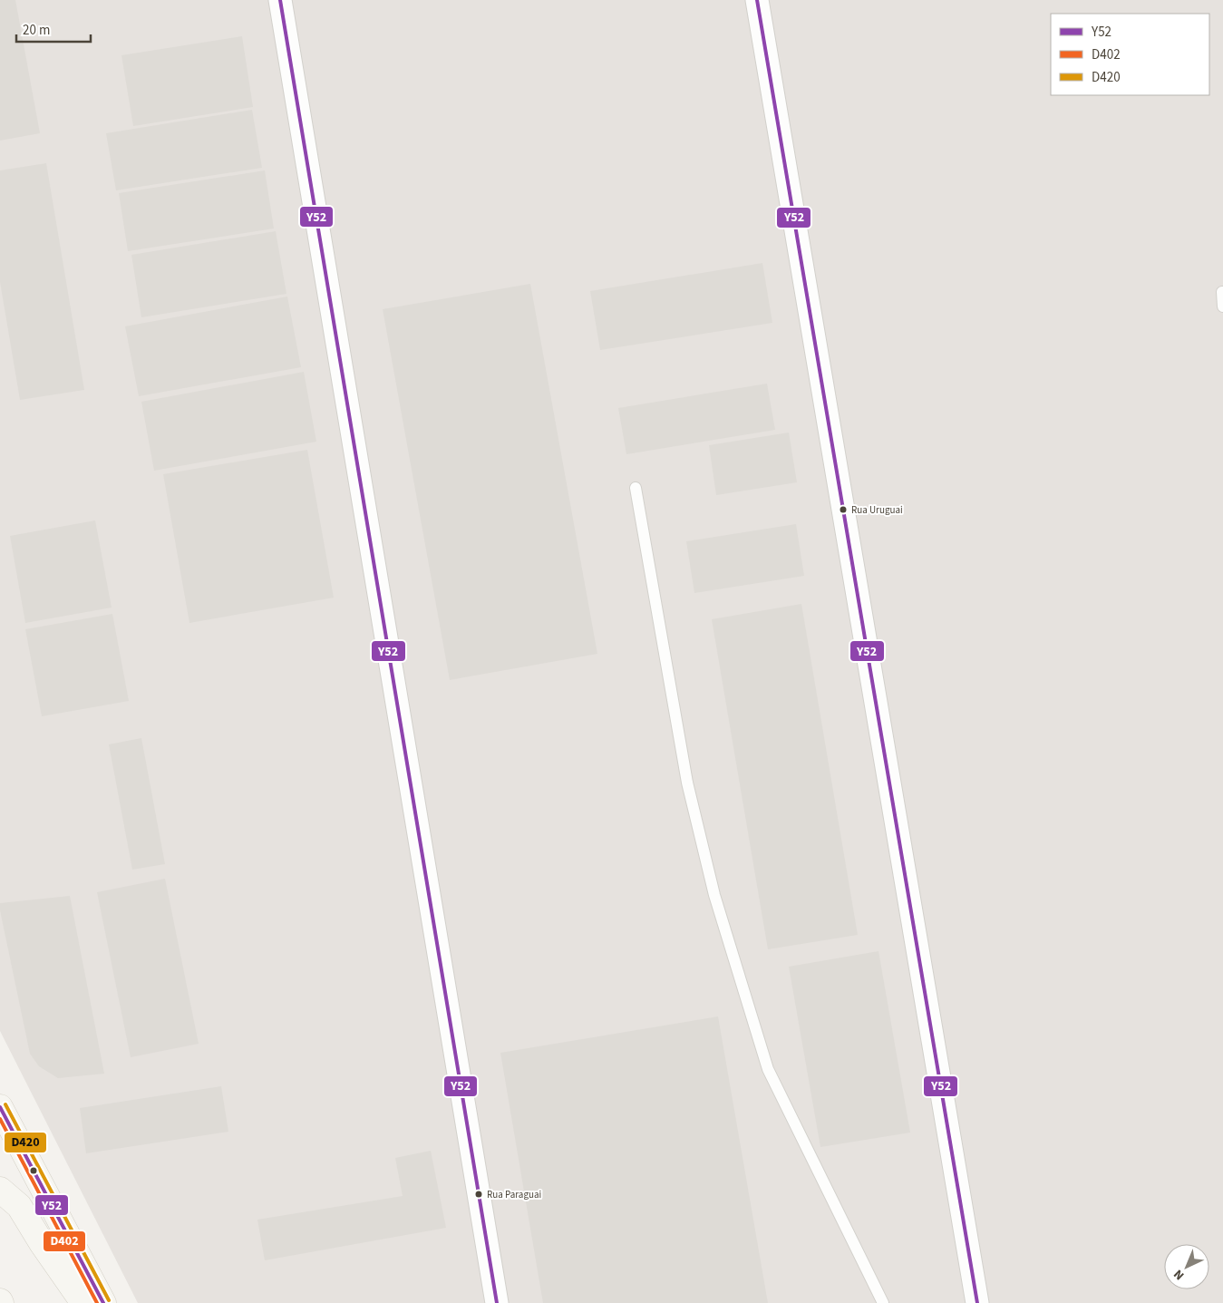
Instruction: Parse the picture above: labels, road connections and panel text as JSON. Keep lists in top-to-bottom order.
{
  "places": ["Rua Uruguai", "Rua Paraguai"],
  "lines": ["transit line Y52", "transit line D420", "transit line D402"],
  "legend": ["Y52", "D402", "D420"],
  "scale_bar": "20 m",
  "north": "bottom left"
}
